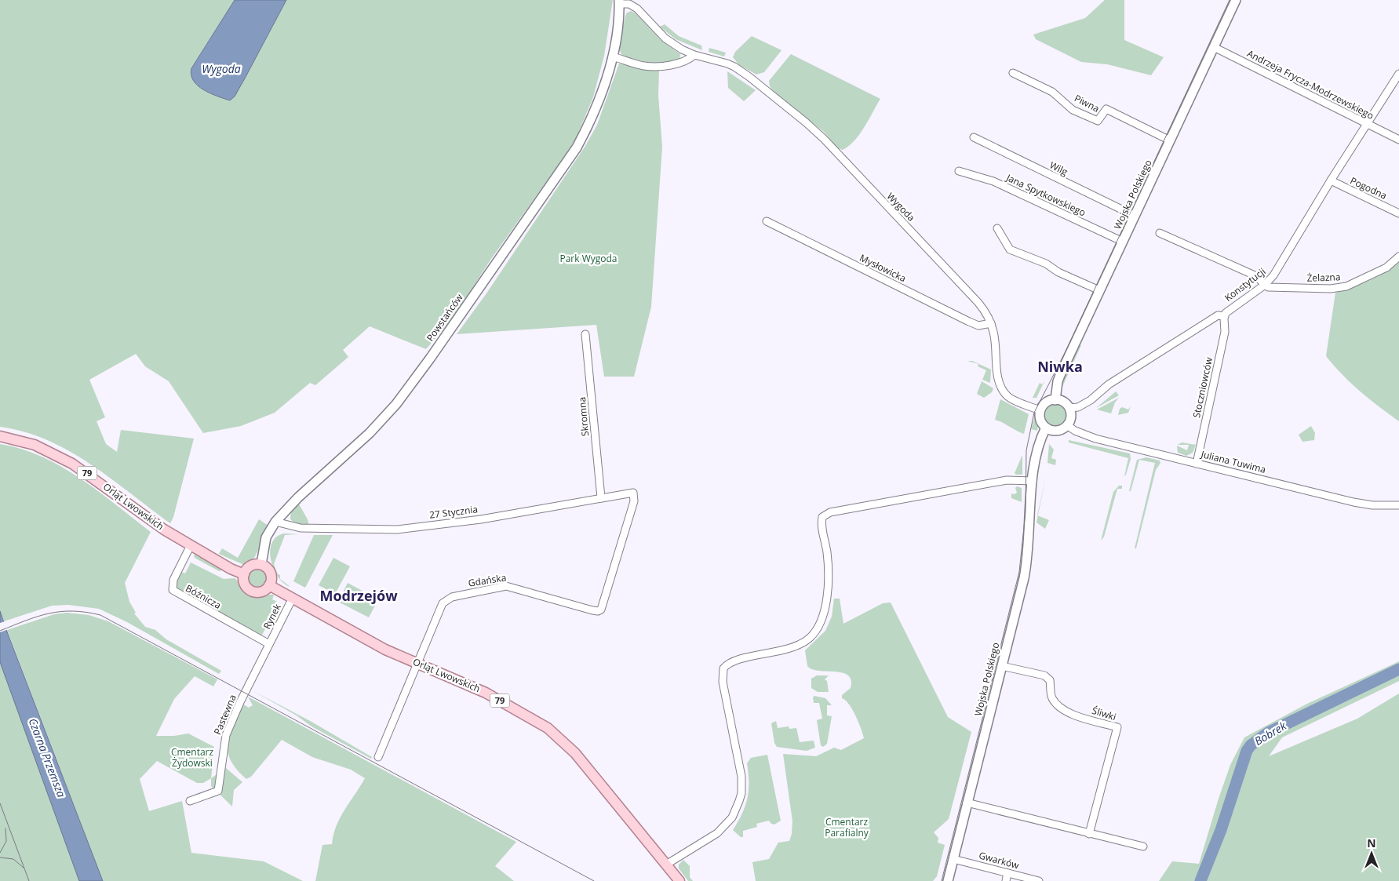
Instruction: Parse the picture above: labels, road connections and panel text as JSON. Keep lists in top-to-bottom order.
{
  "streets": {
    "main road": [
      "Wojska Polskiego",
      "Powstańców",
      "79",
      "Orląt Lwowskich"
    ],
    "street": [
      "Andrzeja Frycza-Modrzewskiego",
      "Piwna",
      "Wilg",
      "Pogodna",
      "Jana Spytkowskiego",
      "Wygoda",
      "Mysłowicka",
      "Żelazna",
      "Konstytucji",
      "Stoczniowców",
      "Skromna",
      "Juliana Tuwima",
      "27 Stycznia",
      "Gdańska",
      "Bóźnicza",
      "Rynek",
      "Śliwki",
      "Pastewna",
      "Gwarków"
    ]
  },
  "crossings": [
    ["Andrzeja Frycza-Modrzewskiego", "Wojska Polskiego"],
    ["Andrzeja Frycza-Modrzewskiego", "Konstytucji"],
    ["Piwna", "Wojska Polskiego"],
    ["Wilg", "Wojska Polskiego"],
    ["Pogodna", "Konstytucji"],
    ["Wojska Polskiego", "Jana Spytkowskiego"],
    ["Wojska Polskiego", "Wygoda"],
    ["Wojska Polskiego", "Konstytucji"],
    ["Wojska Polskiego", "Juliana Tuwima"],
    ["Wojska Polskiego", "Śliwki"],
    ["Wojska Polskiego", "Gwarków"],
    ["Wygoda", "Mysłowicka"],
    ["Wygoda", "Konstytucji"],
    ["Wygoda", "Powstańców"],
    ["Wygoda", "Juliana Tuwima"],
    ["Żelazna", "Konstytucji"],
    ["Konstytucji", "Stoczniowców"],
    ["Konstytucji", "Juliana Tuwima"],
    ["Powstańców", "Orląt Lwowskich"],
    ["Powstańców", "27 Stycznia"],
    ["Stoczniowców", "Juliana Tuwima"],
    ["Skromna", "27 Stycznia"],
    ["Orląt Lwowskich", "Gdańska"],
    ["Orląt Lwowskich", "Bóźnicza"],
    ["Orląt Lwowskich", "Rynek"],
    ["27 Stycznia", "Gdańska"],
    ["Bóźnicza", "Rynek"],
    ["Bóźnicza", "Pastewna"],
    ["Rynek", "Pastewna"]
  ],
  "districts": ["Niwka", "Modrzejów"],
  "water": ["Wygoda", "Bobrek", "Czarna Przemsza"],
  "parks": ["Park Wygoda", "Cmentarz Żydowski", "Cmentarz Parafialny"],
  "north": "top"
}
